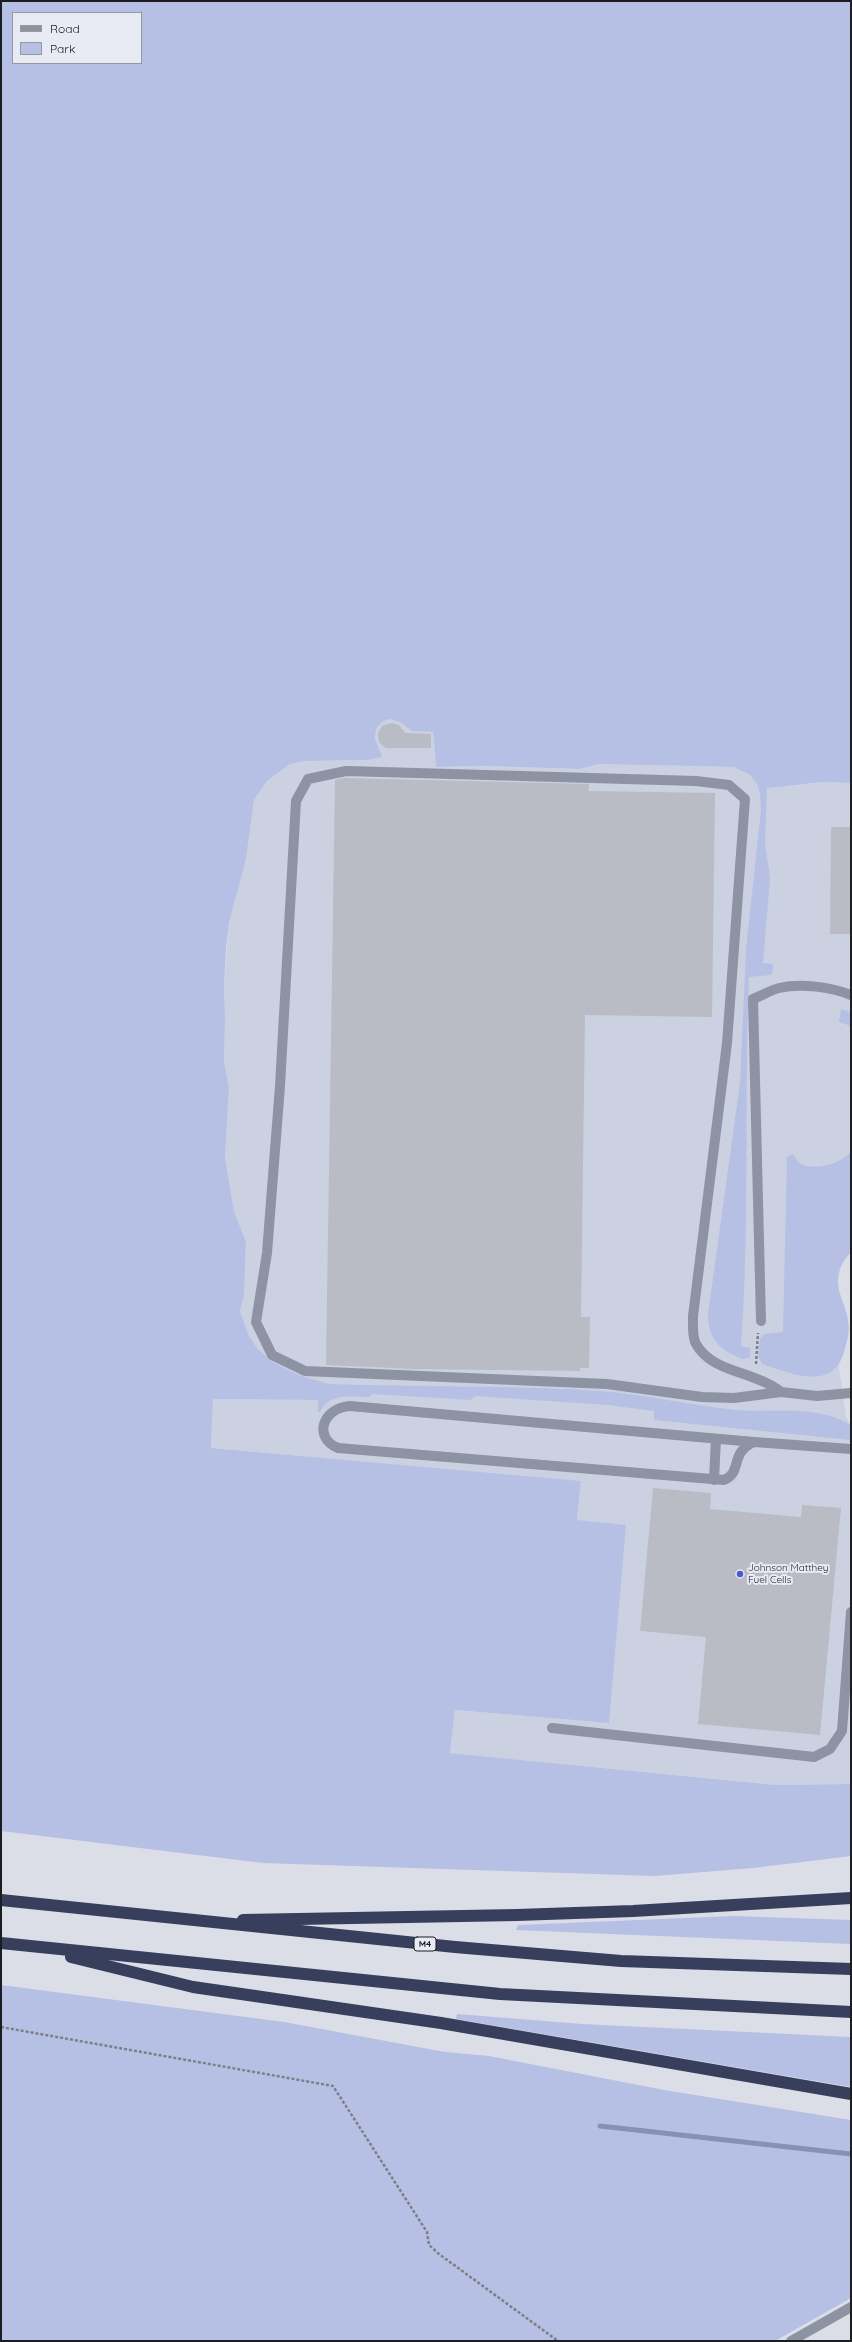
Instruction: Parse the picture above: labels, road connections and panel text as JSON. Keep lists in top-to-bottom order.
{
  "streets": {
    "highway": ["M4"]
  },
  "places": ["Johnson Matthey Fuel Cells"],
  "legend": ["Road", "Park"]
}
